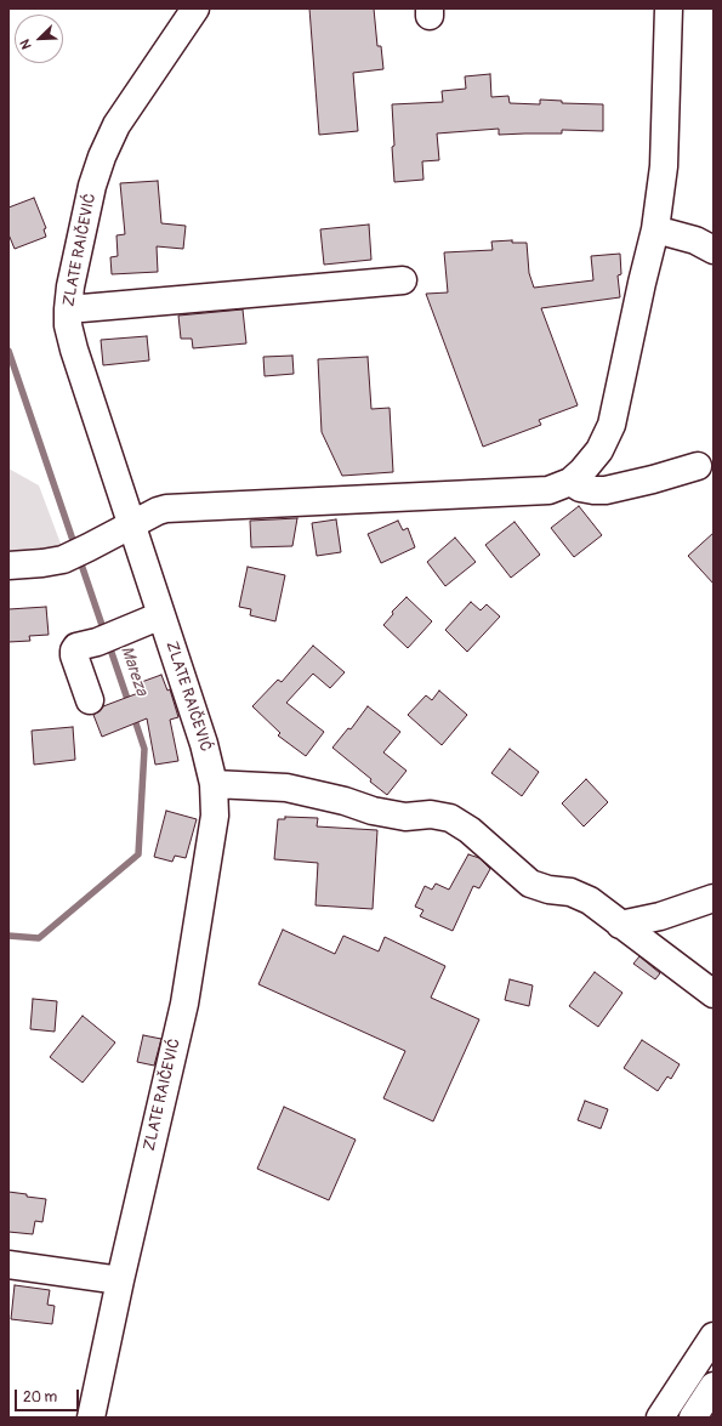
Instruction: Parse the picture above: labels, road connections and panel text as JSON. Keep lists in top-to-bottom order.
{
  "streets": {
    "street": ["ZLATE RAIČEVIĆ"]
  },
  "water": ["Mareza"],
  "scale_bar": "20 m",
  "north": "bottom left"
}
